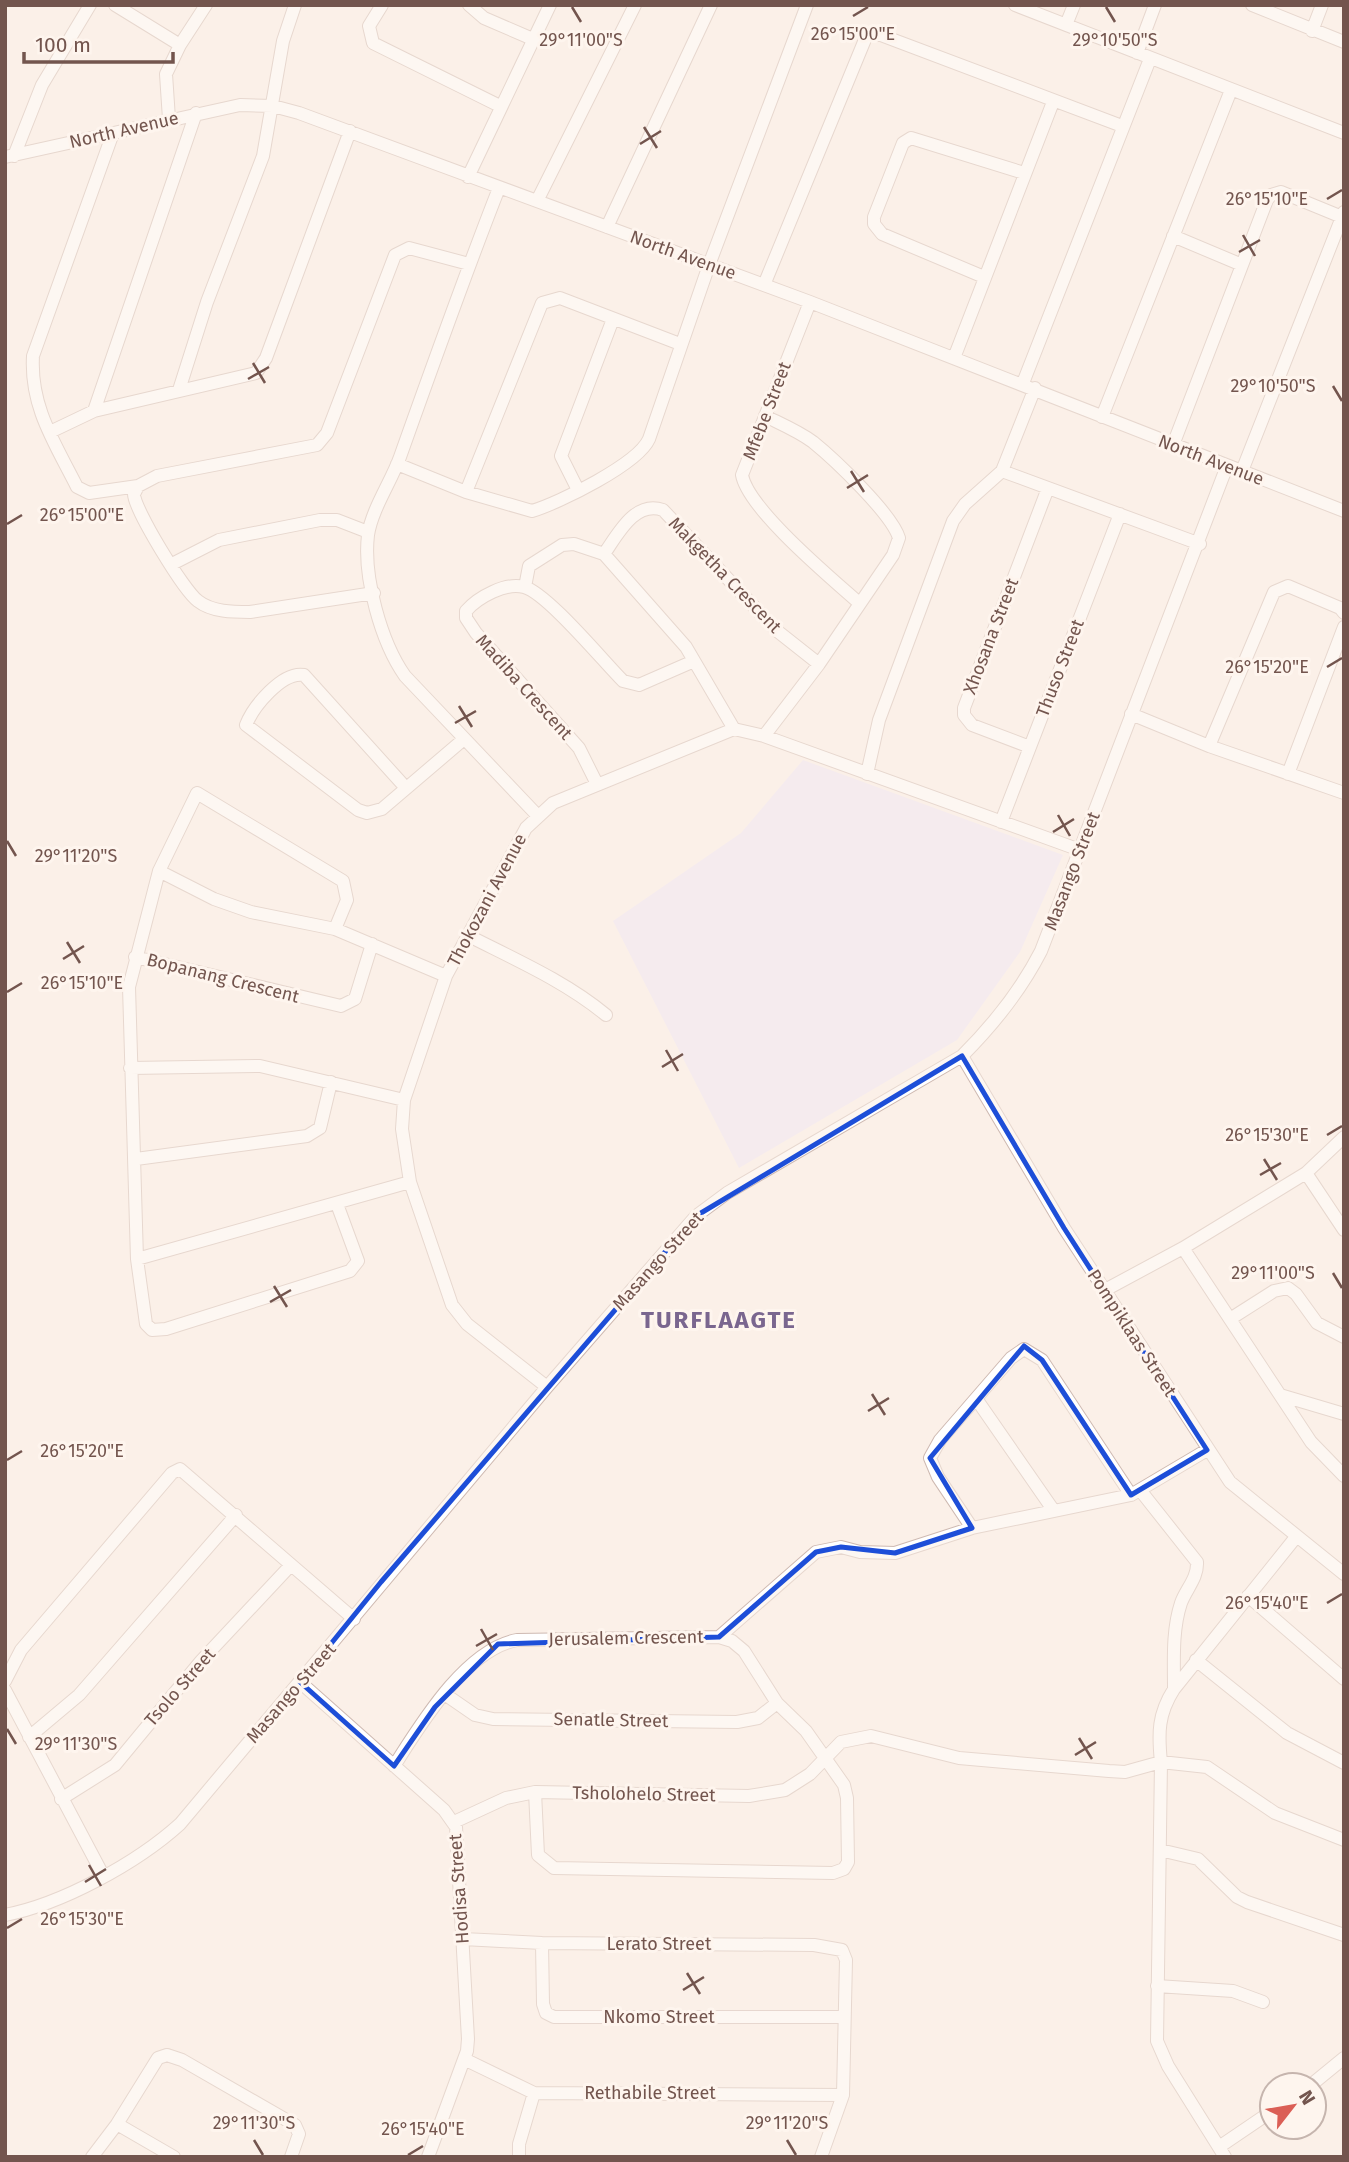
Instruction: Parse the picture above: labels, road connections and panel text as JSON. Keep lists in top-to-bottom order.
{
  "streets": {
    "street": [
      "North Avenue",
      "Mfebe Street",
      "Makgetha Crescent",
      "Xhosana Street",
      "Thuso Street",
      "Madiba Crescent",
      "Masango Street",
      "Thokozani Avenue",
      "Bopanang Crescent",
      "Pompiklaas Street",
      "Jerusalem Crescent",
      "Tsolo Street",
      "Senatle Street",
      "Tsholohelo Street",
      "Hodisa Street",
      "Lerato Street",
      "Nkomo Street",
      "Rethabile Street"
    ]
  },
  "crossings": [
    ["North Avenue", "Mfebe Street"],
    ["North Avenue", "Masango Street"],
    ["Xhosana Street", "Thuso Street"],
    ["Madiba Crescent", "Thokozani Avenue"],
    ["Masango Street", "Thokozani Avenue"],
    ["Masango Street", "Pompiklaas Street"],
    ["Masango Street", "Hodisa Street"],
    ["Jerusalem Crescent", "Senatle Street"],
    ["Jerusalem Crescent", "Tsholohelo Street"],
    ["Jerusalem Crescent", "Hodisa Street"],
    ["Tsholohelo Street", "Hodisa Street"],
    ["Hodisa Street", "Lerato Street"],
    ["Hodisa Street", "Rethabile Street"],
    ["Lerato Street", "Nkomo Street"]
  ],
  "districts": ["TURFLAAGTE"],
  "scale_bar": "100 m",
  "north": "top right",
  "coordinates": [
    "26°15'00\"E",
    "29°11'00\"S",
    "29°10'50\"S",
    "26°15'10\"E",
    "26°15'20\"E",
    "29°11'20\"S",
    "26°15'30\"E",
    "26°15'40\"E",
    "29°11'30\"S"
  ]
}
